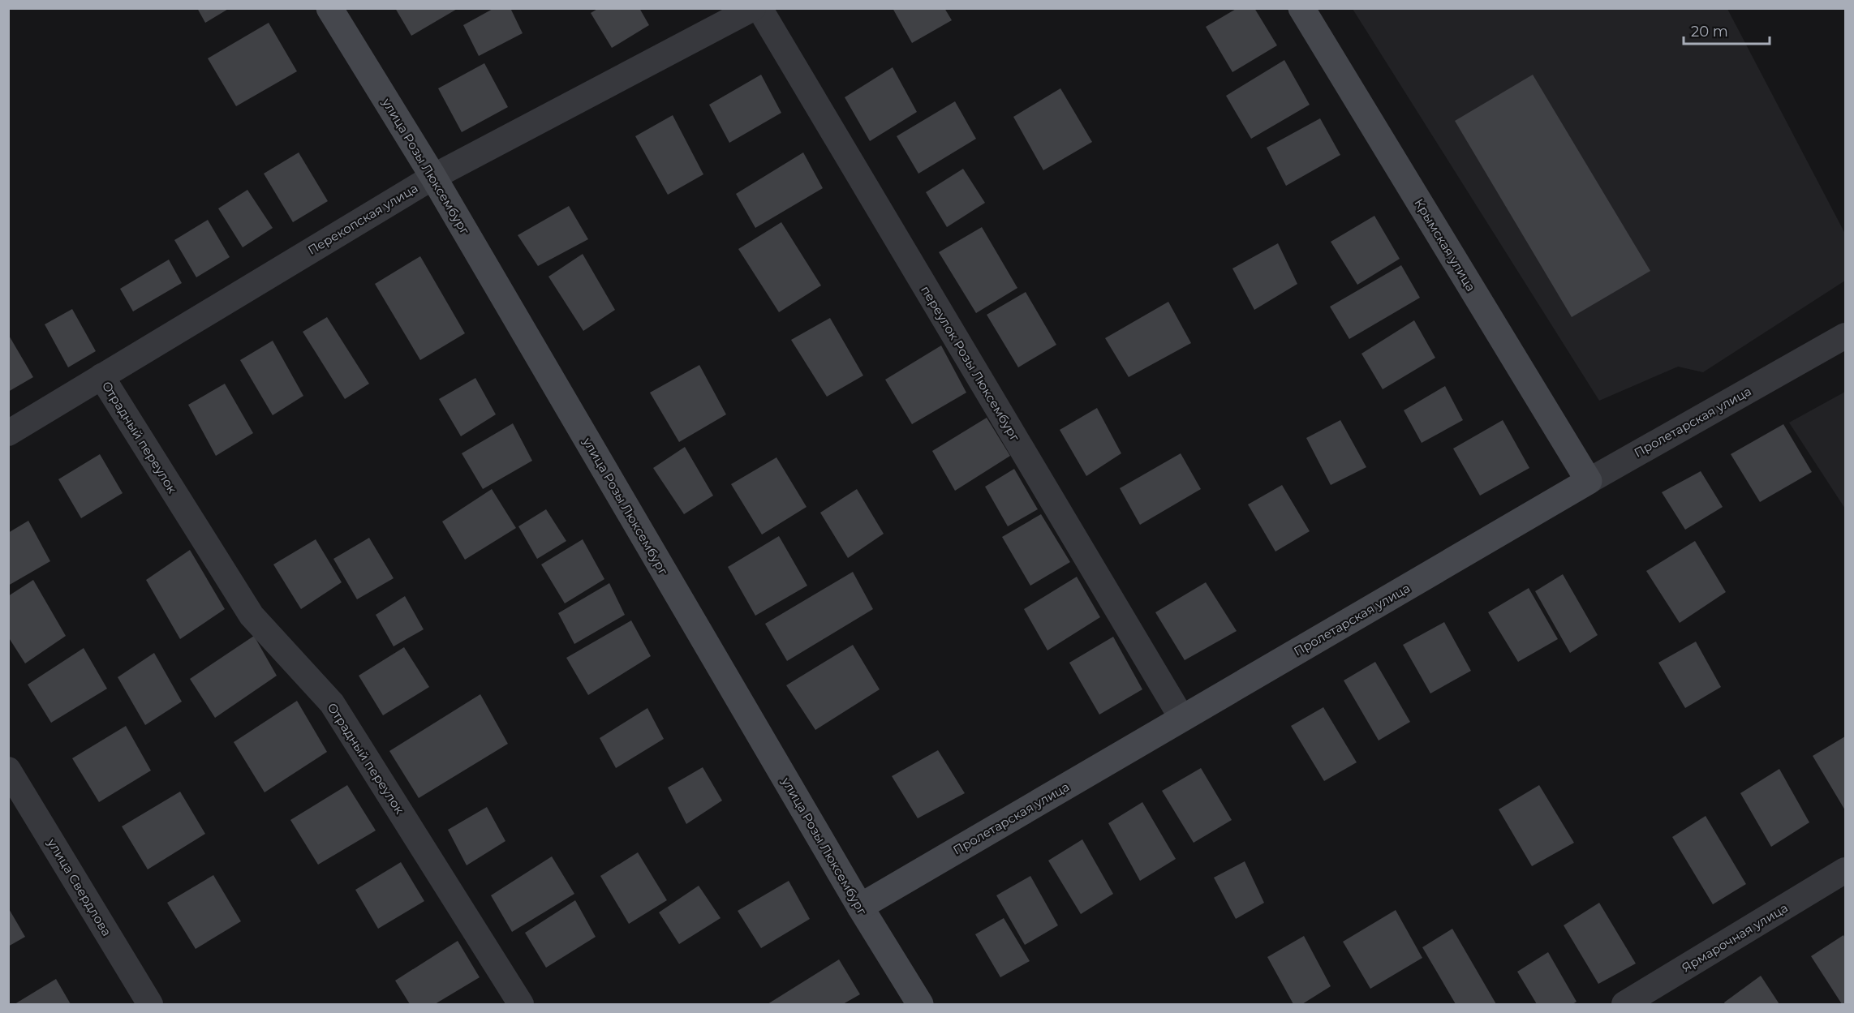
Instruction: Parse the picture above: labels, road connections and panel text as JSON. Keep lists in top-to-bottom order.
{
  "streets": {
    "main road": ["улица Розы Люксембург", "Крымская улица", "Пролетарская улица"],
    "street": [
      "Перекопская улица",
      "переулок Розы Люксембург",
      "Отрадный переулок",
      "улица Свердлова",
      "Ярмарочная улица"
    ]
  },
  "crossings": [
    ["улица Розы Люксембург", "Перекопская улица"],
    ["улица Розы Люксембург", "Пролетарская улица"],
    ["Перекопская улица", "Отрадный переулок"],
    ["Крымская улица", "Пролетарская улица"],
    ["переулок Розы Люксембург", "Пролетарская улица"]
  ],
  "scale_bar": "20 m"
}
